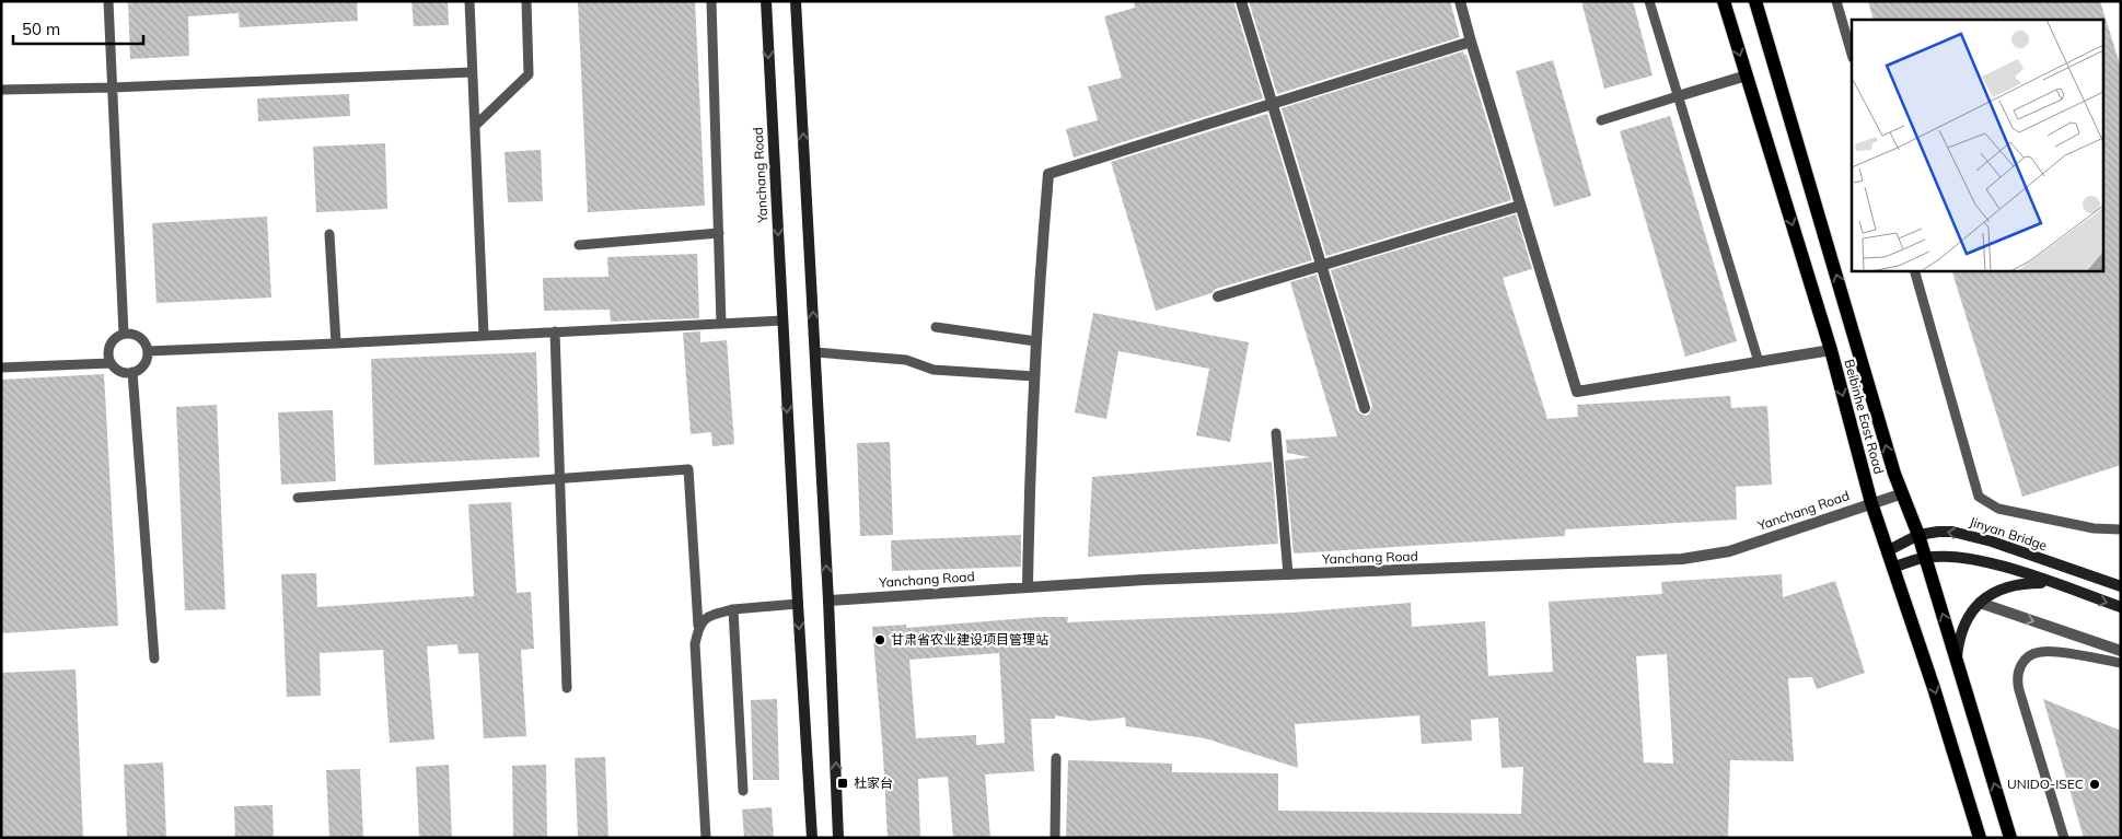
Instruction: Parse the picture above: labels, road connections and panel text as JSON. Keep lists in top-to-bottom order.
{
  "streets": {
    "main road": ["Yanchang Road", "Beibinhe East Road", "Jinyan Bridge"]
  },
  "crossings": [
    ["Yanchang Road", "Beibinhe East Road"],
    ["Beibinhe East Road", "Jinyan Bridge"]
  ],
  "places": {
    "other": ["甘肃省农业建设项目管理站", "UNIDO-ISEC"],
    "transit": ["杜家台"]
  },
  "scale_bar": "50 m"
}
